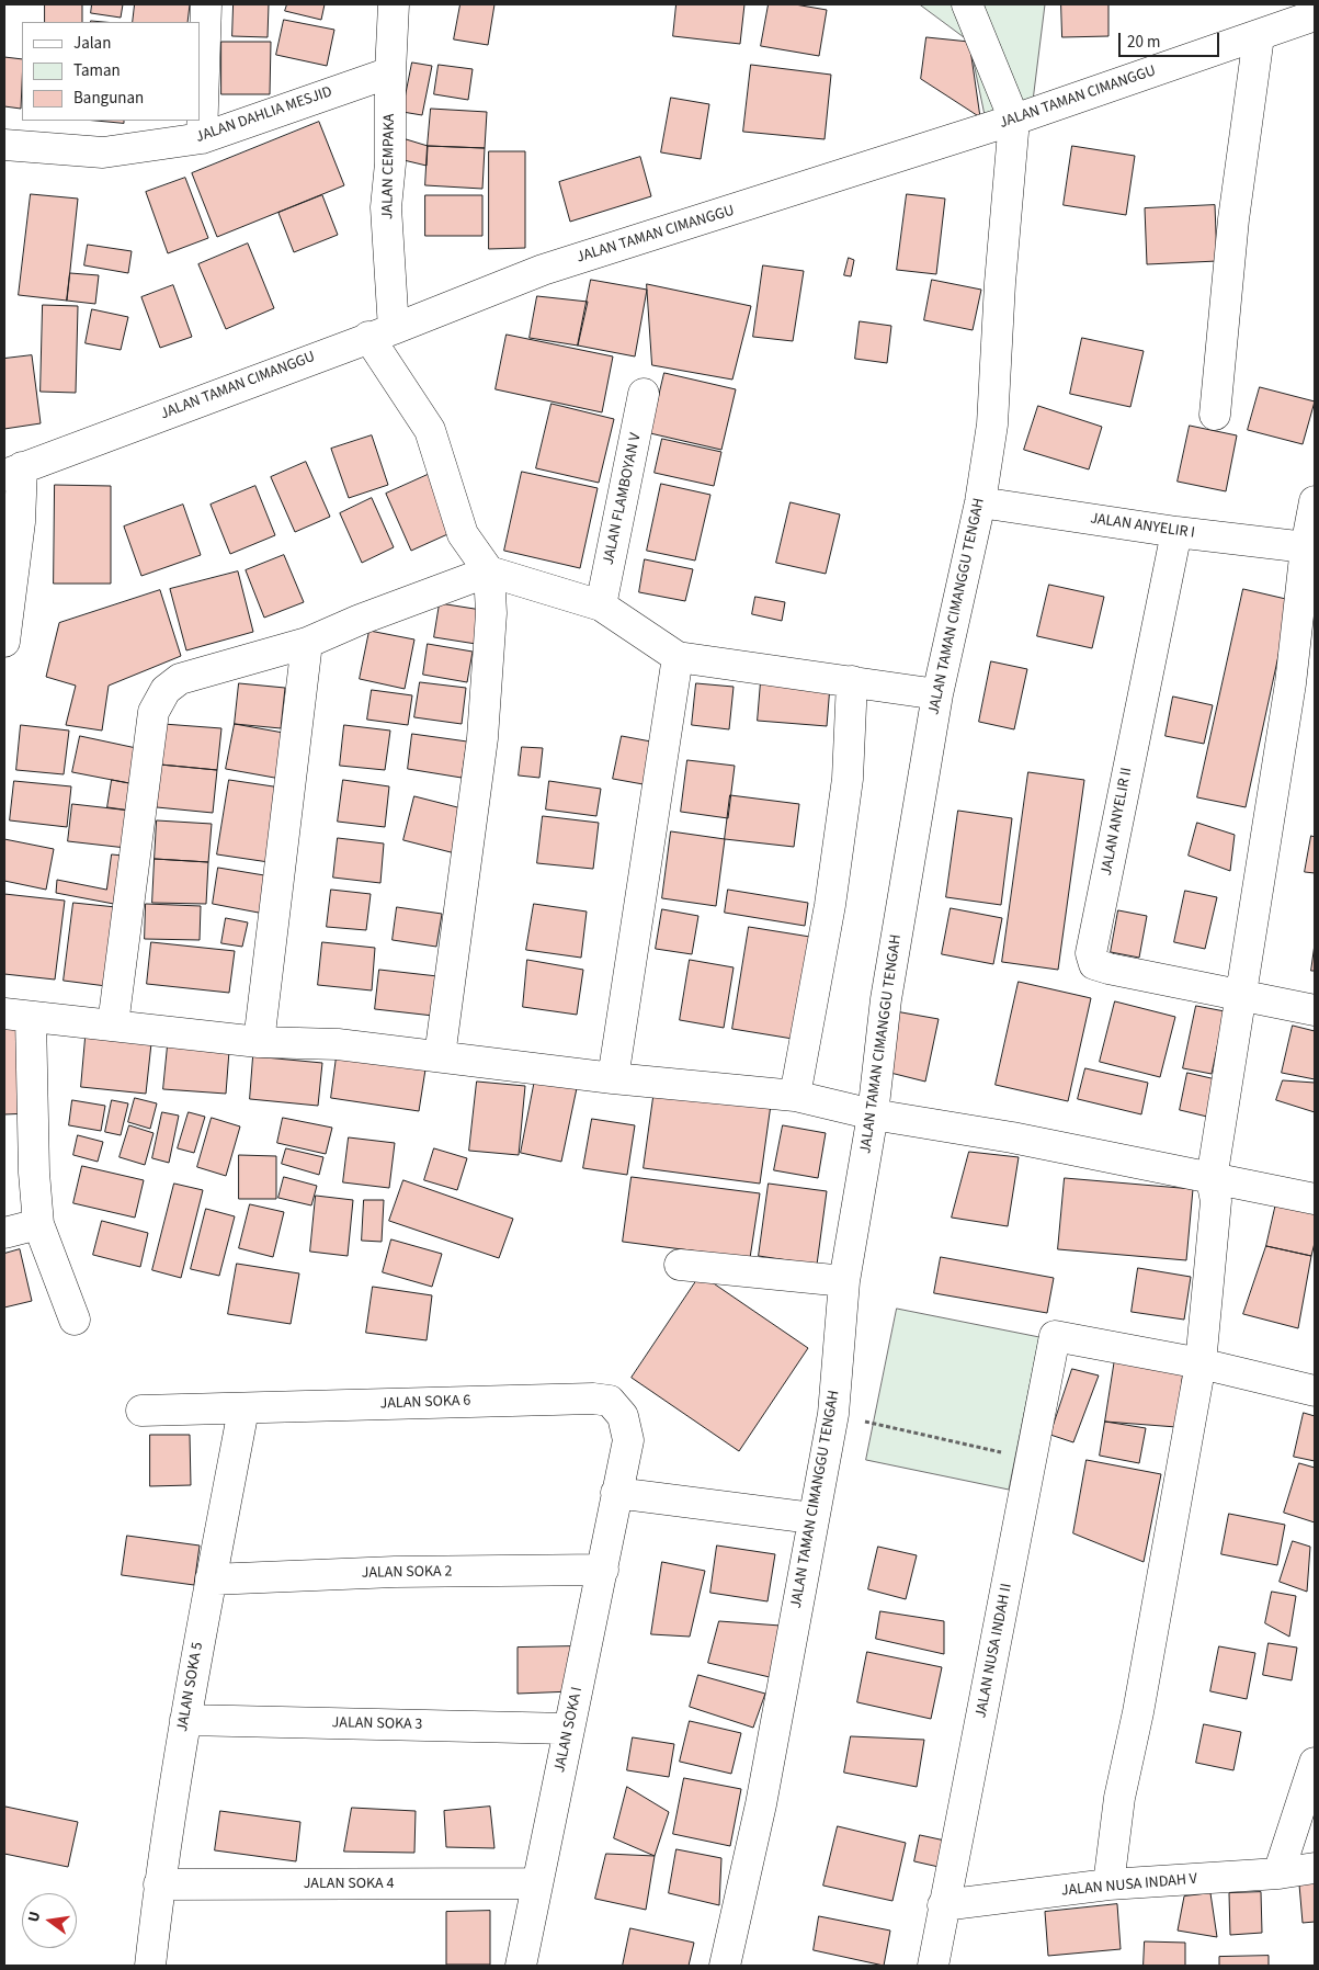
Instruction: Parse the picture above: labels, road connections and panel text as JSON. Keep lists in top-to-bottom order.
{
  "streets": {
    "street": [
      "JALAN TAMAN CIMANGGU",
      "JALAN DAHLIA MESJID",
      "JALAN CEMPAKA",
      "JALAN FLAMBOYAN V",
      "JALAN ANYELIR I",
      "JALAN TAMAN CIMANGGU TENGAH",
      "JALAN ANYELIR II",
      "JALAN SOKA 6",
      "JALAN SOKA 2",
      "JALAN NUSA INDAH II",
      "JALAN SOKA 5",
      "JALAN SOKA 3",
      "JALAN SOKA I",
      "JALAN SOKA 4",
      "JALAN NUSA INDAH V"
    ]
  },
  "crossings": [
    ["JALAN TAMAN CIMANGGU", "JALAN CEMPAKA"],
    ["JALAN TAMAN CIMANGGU", "JALAN TAMAN CIMANGGU TENGAH"],
    ["JALAN DAHLIA MESJID", "JALAN CEMPAKA"],
    ["JALAN ANYELIR I", "JALAN TAMAN CIMANGGU TENGAH"],
    ["JALAN ANYELIR I", "JALAN ANYELIR II"],
    ["JALAN SOKA 6", "JALAN SOKA 5"],
    ["JALAN SOKA 6", "JALAN SOKA I"],
    ["JALAN SOKA 2", "JALAN SOKA 5"],
    ["JALAN SOKA 2", "JALAN SOKA I"],
    ["JALAN NUSA INDAH II", "JALAN NUSA INDAH V"],
    ["JALAN SOKA 5", "JALAN SOKA 3"],
    ["JALAN SOKA 5", "JALAN SOKA 4"],
    ["JALAN SOKA 3", "JALAN SOKA I"],
    ["JALAN SOKA I", "JALAN SOKA 4"]
  ],
  "legend": ["Jalan", "Taman", "Bangunan"],
  "scale_bar": "20 m",
  "north": "left"
}
